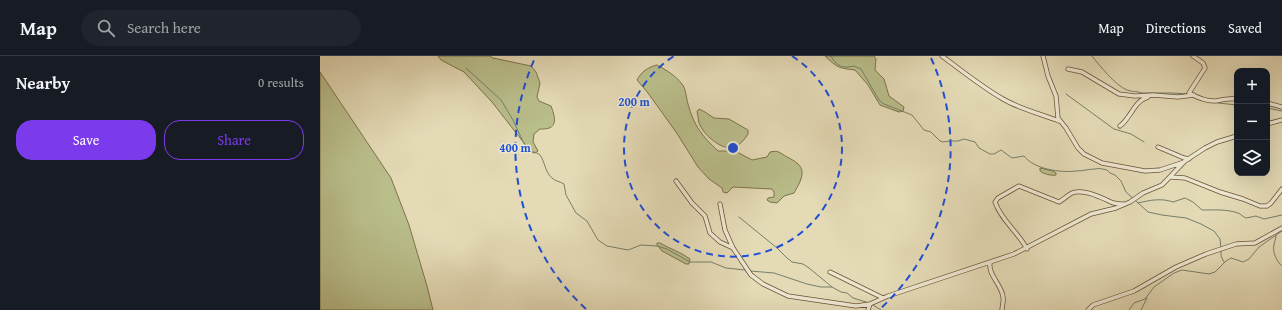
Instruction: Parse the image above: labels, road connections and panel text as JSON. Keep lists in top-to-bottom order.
{
  "page": {
    "header": "Map",
    "search": "Search here",
    "nav": ["Map", "Directions", "Saved"],
    "heading": ["Nearby", "0 results"],
    "map_buttons": ["+", "−"],
    "buttons": ["Save", "Share"]
  },
  "rings": ["200 m", "400 m"]
}
